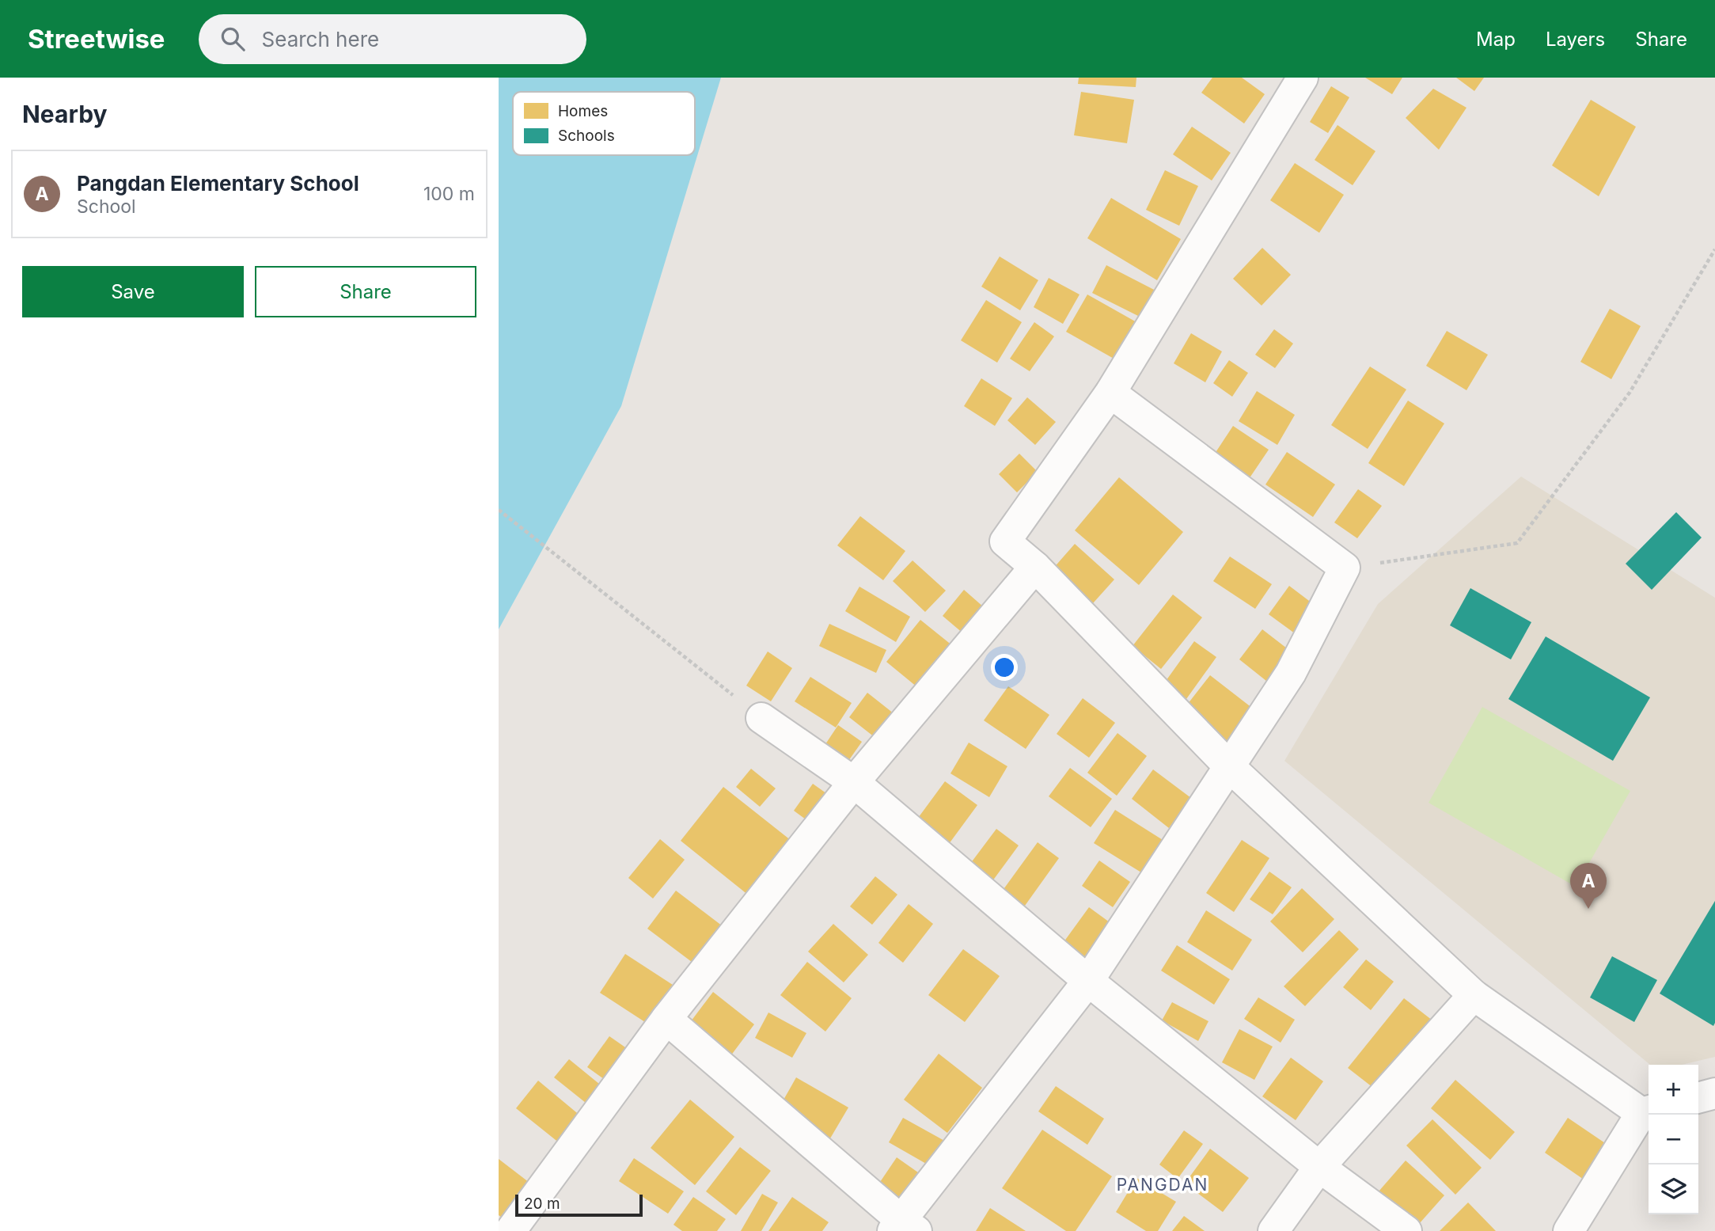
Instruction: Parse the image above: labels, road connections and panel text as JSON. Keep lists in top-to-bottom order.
{
  "districts": ["PANGDAN"],
  "legend": ["Homes", "Schools"],
  "scale_bar": "20 m",
  "page": {
    "header": "Streetwise",
    "search": "Search here",
    "nav": ["Map", "Layers", "Share"],
    "heading": "Nearby",
    "list": [
      {
        "mark": "A",
        "name": "Pangdan Elementary School",
        "note": "School",
        "value": "100 m"
      }
    ],
    "buttons": ["Save", "Share"],
    "pins": "A",
    "map_buttons": ["+", "−"],
    "scale": "20 m"
  }
}
